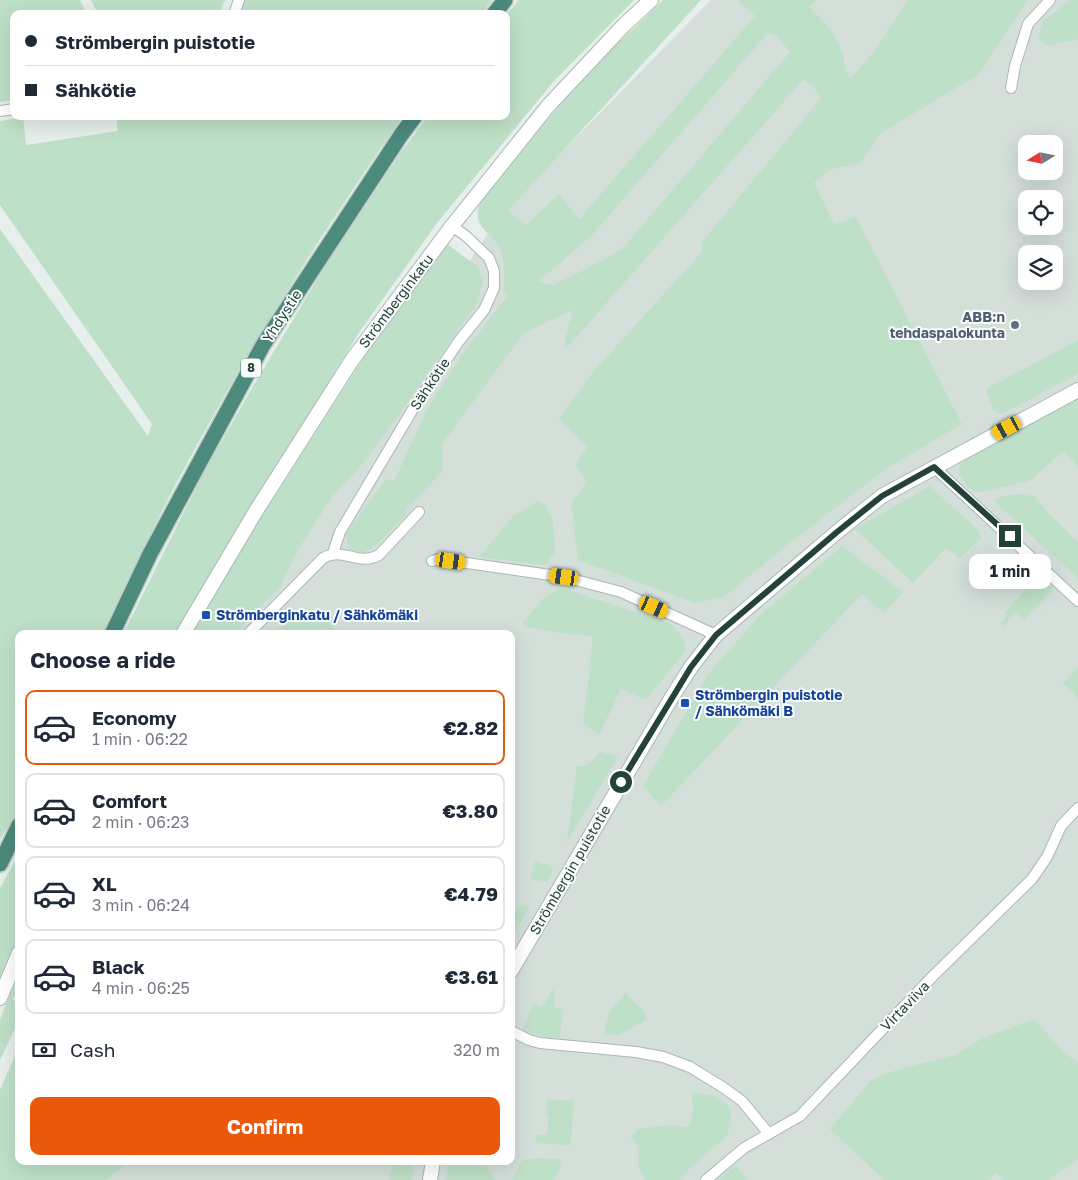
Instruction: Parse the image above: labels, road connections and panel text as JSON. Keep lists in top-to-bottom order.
{
  "streets": {
    "highway": ["Yhdystie", "8"],
    "street": [
      "Strömberginkatu",
      "Sähkötie",
      "Strömbergin puistotie",
      "Virtaviiva"
    ]
  },
  "crossings": [
    ["Strömberginkatu", "Sähkötie"]
  ],
  "places": {
    "other": ["ABB:n tehdaspalokunta"],
    "transit": ["Strömberginkatu / Sähkömäki", "Strömbergin puistotie / Sähkömäki B"]
  },
  "north": "left",
  "page": {
    "banner": ["Strömbergin puistotie", "Sähkötie"],
    "bubble": "1 min",
    "heading": "Choose a ride",
    "list": [
      {
        "name": "Economy",
        "note": "1 min · 06:22",
        "value": "€2.82"
      },
      {
        "name": "Comfort",
        "note": "2 min · 06:23",
        "value": "€3.80"
      },
      {
        "name": "XL",
        "note": "3 min · 06:24",
        "value": "€4.79"
      },
      {
        "name": "Black",
        "note": "4 min · 06:25",
        "value": "€3.61"
      }
    ],
    "pay": ["Cash", "320 m"],
    "buttons": "Confirm"
  }
}
